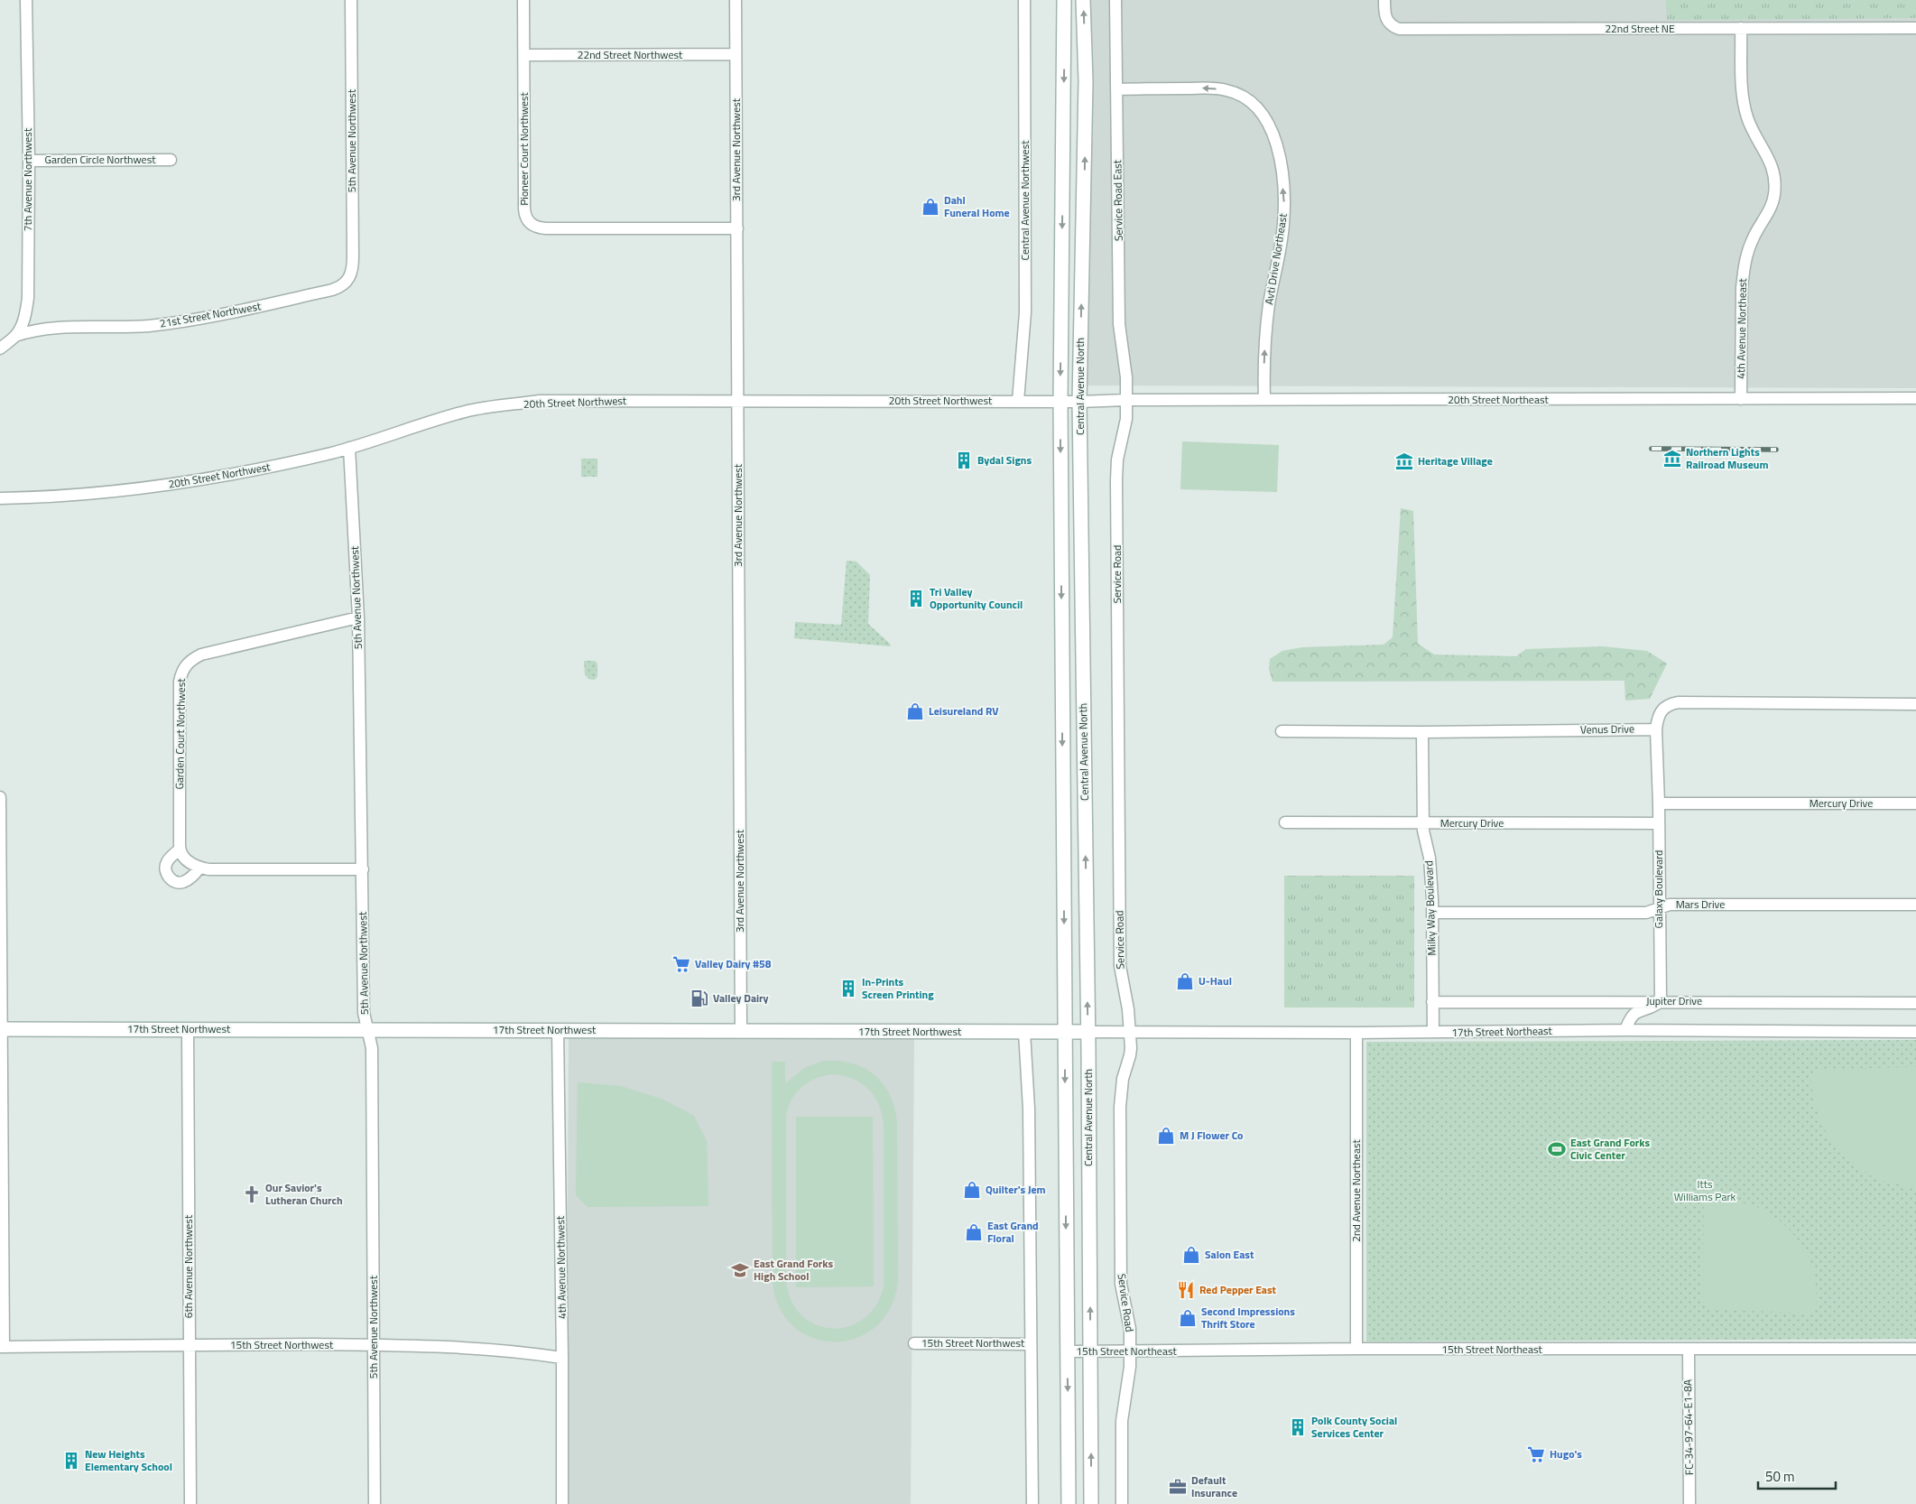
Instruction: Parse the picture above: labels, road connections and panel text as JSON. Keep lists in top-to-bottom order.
{
  "streets": {
    "main road": ["Central Avenue North", "17th Street Northwest"],
    "street": [
      "22nd Street NE",
      "22nd Street Northwest",
      "5th Avenue Northwest",
      "Pioneer Court Northwest",
      "3rd Avenue Northwest",
      "Garden Circle Northwest",
      "7th Avenue Northwest",
      "Central Avenue Northwest",
      "Service Road East",
      "Avti Drive Northeast",
      "21st Street Northwest",
      "4th Avenue Northeast",
      "20th Street Northeast",
      "20th Street Northwest",
      "Service Road",
      "Venus Drive",
      "Garden Court Northwest",
      "Mercury Drive",
      "Galaxy Boulevard",
      "Mars Drive",
      "Milky Way Boulevard",
      "Jupiter Drive",
      "17th Street Northeast",
      "2nd Avenue Northeast",
      "6th Avenue Northwest",
      "4th Avenue Northwest",
      "15th Street Northwest",
      "15th Street Northeast",
      "FC-34-97-64-E1-8A"
    ]
  },
  "crossings": [
    ["22nd Street NE", "4th Avenue Northeast"],
    ["22nd Street Northwest", "Pioneer Court Northwest"],
    ["22nd Street Northwest", "3rd Avenue Northwest"],
    ["5th Avenue Northwest", "21st Street Northwest"],
    ["5th Avenue Northwest", "20th Street Northwest"],
    ["5th Avenue Northwest", "Garden Court Northwest"],
    ["5th Avenue Northwest", "17th Street Northwest"],
    ["5th Avenue Northwest", "15th Street Northwest"],
    ["Pioneer Court Northwest", "3rd Avenue Northwest"],
    ["3rd Avenue Northwest", "20th Street Northwest"],
    ["3rd Avenue Northwest", "17th Street Northwest"],
    ["Garden Circle Northwest", "7th Avenue Northwest"],
    ["7th Avenue Northwest", "21st Street Northwest"],
    ["Central Avenue Northwest", "20th Street Northwest"],
    ["Service Road East", "Avti Drive Northeast"],
    ["Service Road East", "20th Street Northeast"],
    ["Service Road East", "Service Road"],
    ["Avti Drive Northeast", "20th Street Northeast"],
    ["4th Avenue Northeast", "20th Street Northeast"],
    ["Central Avenue North", "20th Street Northeast"],
    ["Central Avenue North", "20th Street Northwest"],
    ["Central Avenue North", "17th Street Northwest"],
    ["Central Avenue North", "17th Street Northeast"],
    ["Central Avenue North", "15th Street Northeast"],
    ["20th Street Northeast", "20th Street Northwest"],
    ["20th Street Northeast", "Service Road"],
    ["Service Road", "17th Street Northeast"],
    ["Service Road", "15th Street Northeast"],
    ["Venus Drive", "Galaxy Boulevard"],
    ["Venus Drive", "Milky Way Boulevard"],
    ["Mercury Drive", "Galaxy Boulevard"],
    ["Mercury Drive", "Milky Way Boulevard"],
    ["Galaxy Boulevard", "Mars Drive"],
    ["Galaxy Boulevard", "Jupiter Drive"],
    ["Mars Drive", "Milky Way Boulevard"],
    ["Milky Way Boulevard", "Jupiter Drive"],
    ["Milky Way Boulevard", "17th Street Northeast"],
    ["17th Street Northwest", "17th Street Northeast"],
    ["17th Street Northwest", "6th Avenue Northwest"],
    ["17th Street Northwest", "4th Avenue Northwest"],
    ["17th Street Northeast", "2nd Avenue Northeast"],
    ["2nd Avenue Northeast", "15th Street Northeast"],
    ["6th Avenue Northwest", "15th Street Northwest"],
    ["4th Avenue Northwest", "15th Street Northwest"],
    ["15th Street Northeast", "FC-34-97-64-E1-8A"]
  ],
  "parks": ["Itts Williams Park"],
  "places": {
    "shop": [
      "Dahl Funeral Home",
      "Leisureland RV",
      "U-Haul",
      "M J Flower Co",
      "Quilter's Jem",
      "East Grand Floral",
      "Salon East",
      "Second Impressions Thrift Store"
    ],
    "museum": ["Northern Lights Railroad Museum", "Heritage Village"],
    "building": [
      "Bydal Signs",
      "Tri Valley Opportunity Council",
      "In-Prints Screen Printing",
      "Polk County Social Services Center",
      "New Heights Elementary School"
    ],
    "supermarket": ["Valley Dairy #58", "Hugo's"],
    "fuel station": ["Valley Dairy"],
    "sports": ["East Grand Forks Civic Center"],
    "church": ["Our Savior's Lutheran Church"],
    "school or university": ["East Grand Forks High School"],
    "restaurant": ["Red Pepper East"],
    "office": ["Default Insurance"]
  },
  "scale_bar": "50 m"
}
